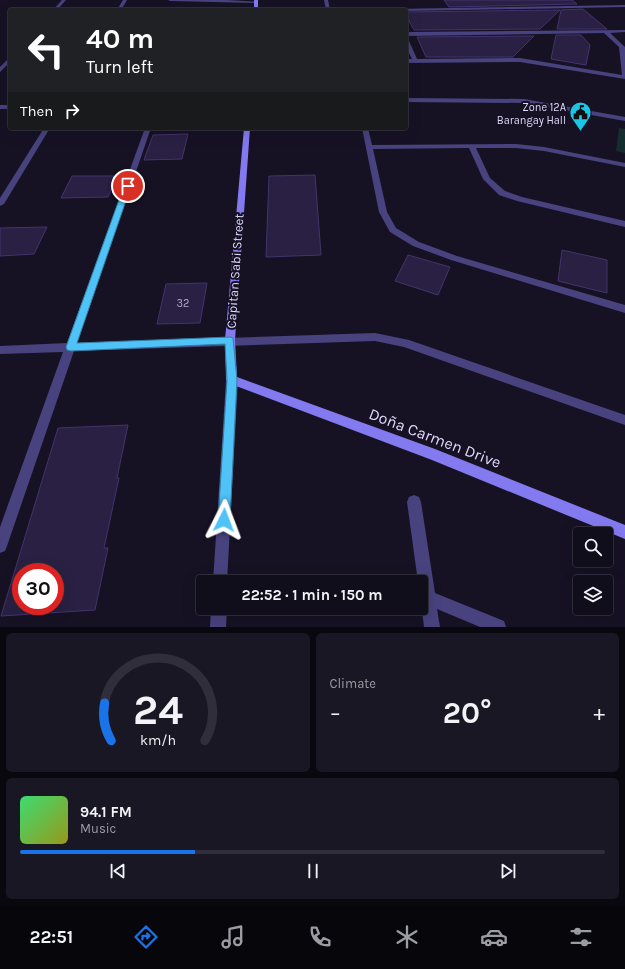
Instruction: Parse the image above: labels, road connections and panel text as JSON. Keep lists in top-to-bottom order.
{
  "streets": {
    "street": ["Capitan Sabi Street", "Doña Carmen Drive"]
  },
  "crossings": [
    ["Capitan Sabi Street", "Doña Carmen Drive"]
  ],
  "places": {
    "public building": ["Zone 12A Barangay Hall"]
  },
  "house_numbers": ["32"],
  "page": {
    "turn": ["40 m", "Turn left"],
    "then": "Then",
    "limit": "30",
    "trip": "22:52 · 1 min · 150 m",
    "tile": "Climate",
    "heat": ["−", "20°", "+"],
    "song": ["94.1 FM", "Music"],
    "tabs": "22:51",
    "gauge": ["24", "km/h"]
  }
}
